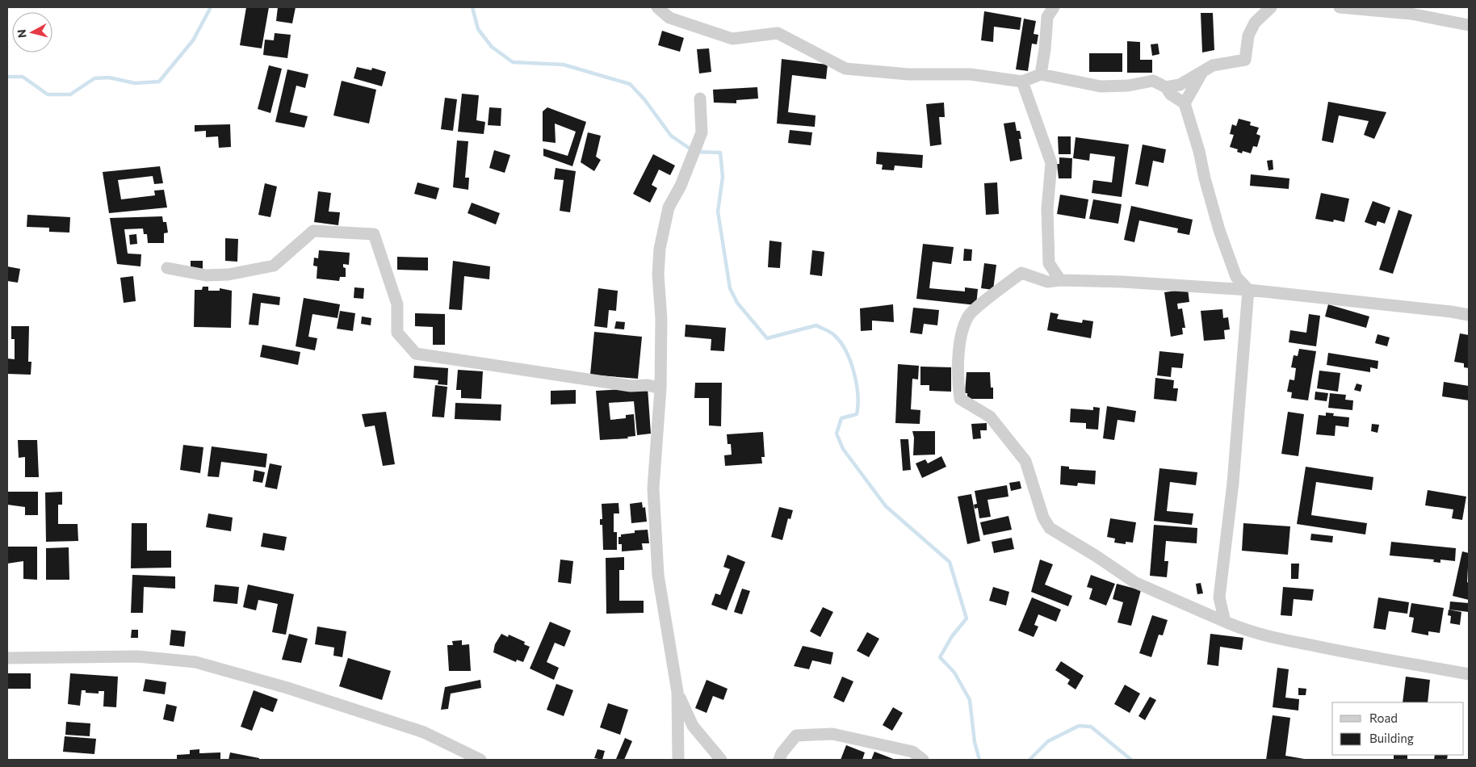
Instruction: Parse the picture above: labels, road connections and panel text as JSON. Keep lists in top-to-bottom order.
{
  "legend": ["Road", "Building"],
  "north": "left"
}
